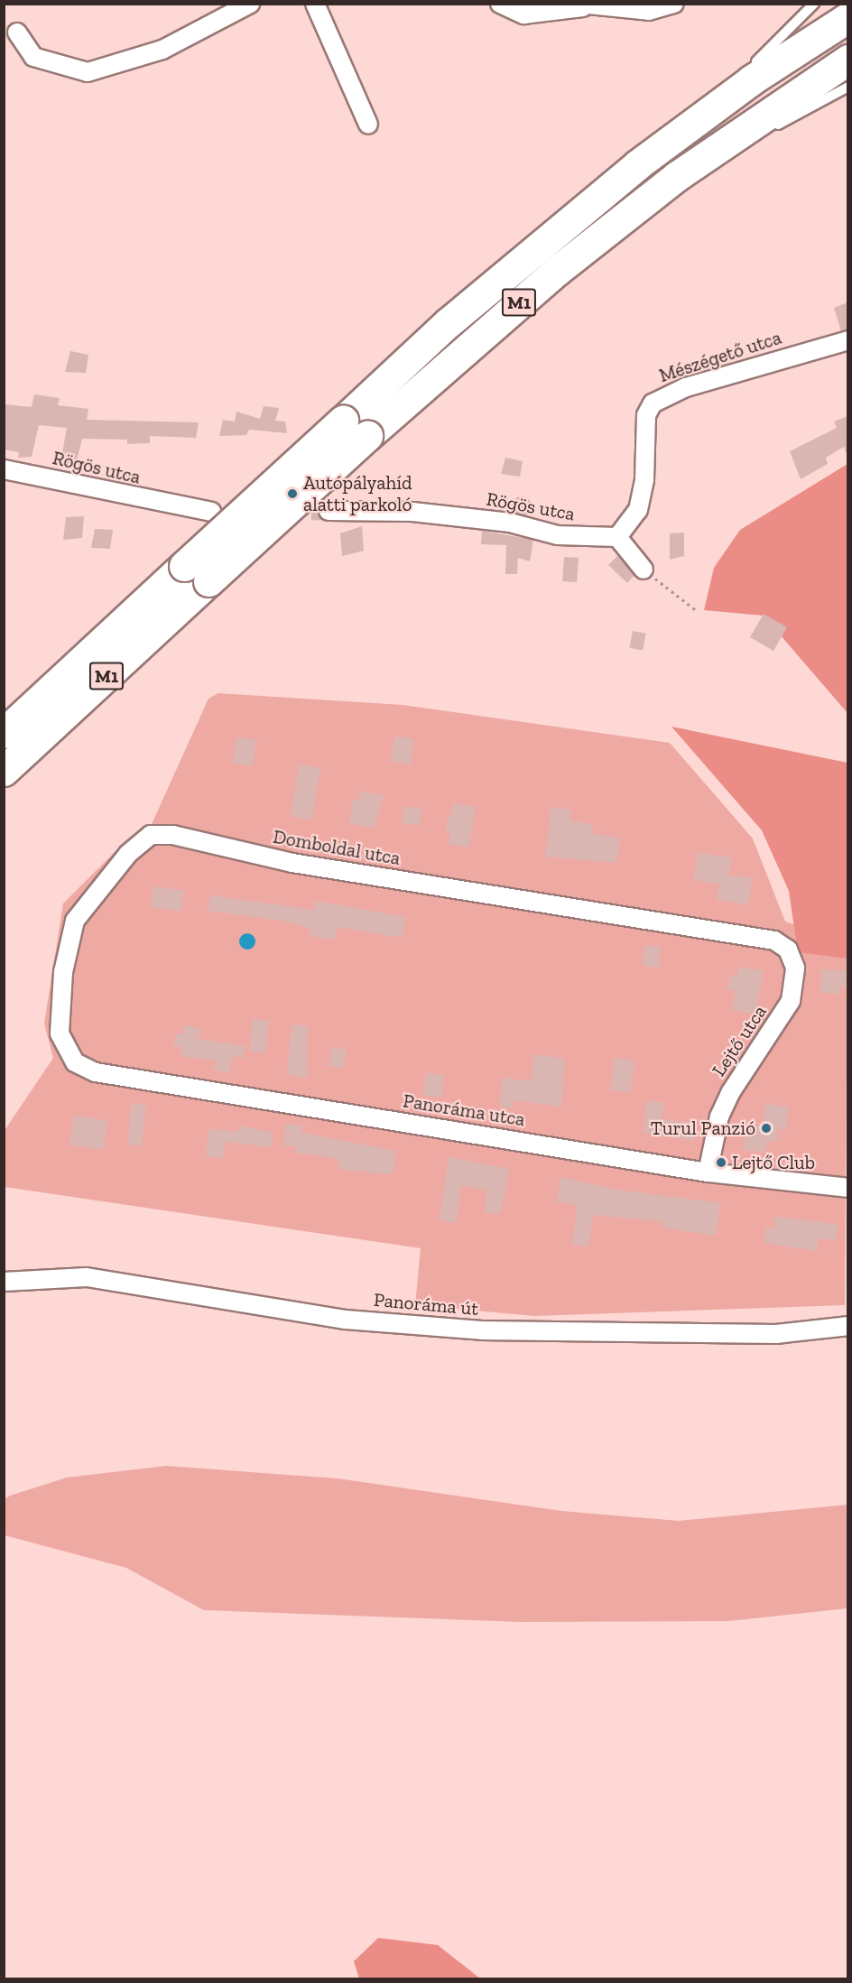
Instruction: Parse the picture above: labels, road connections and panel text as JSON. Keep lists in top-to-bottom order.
{
  "streets": {
    "highway": ["M1"],
    "street": [
      "Mészégető utca",
      "Rögös utca",
      "Domboldal utca",
      "Lejtő utca",
      "Panoráma utca",
      "Panoráma út"
    ]
  },
  "crossings": [
    ["Mészégető utca", "Rögös utca"],
    ["Domboldal utca", "Lejtő utca"],
    ["Domboldal utca", "Panoráma utca"],
    ["Lejtő utca", "Panoráma utca"]
  ],
  "places": ["Autópályahíd alatti parkoló", "Turul Panzió", "Lejtő Club"]
}
